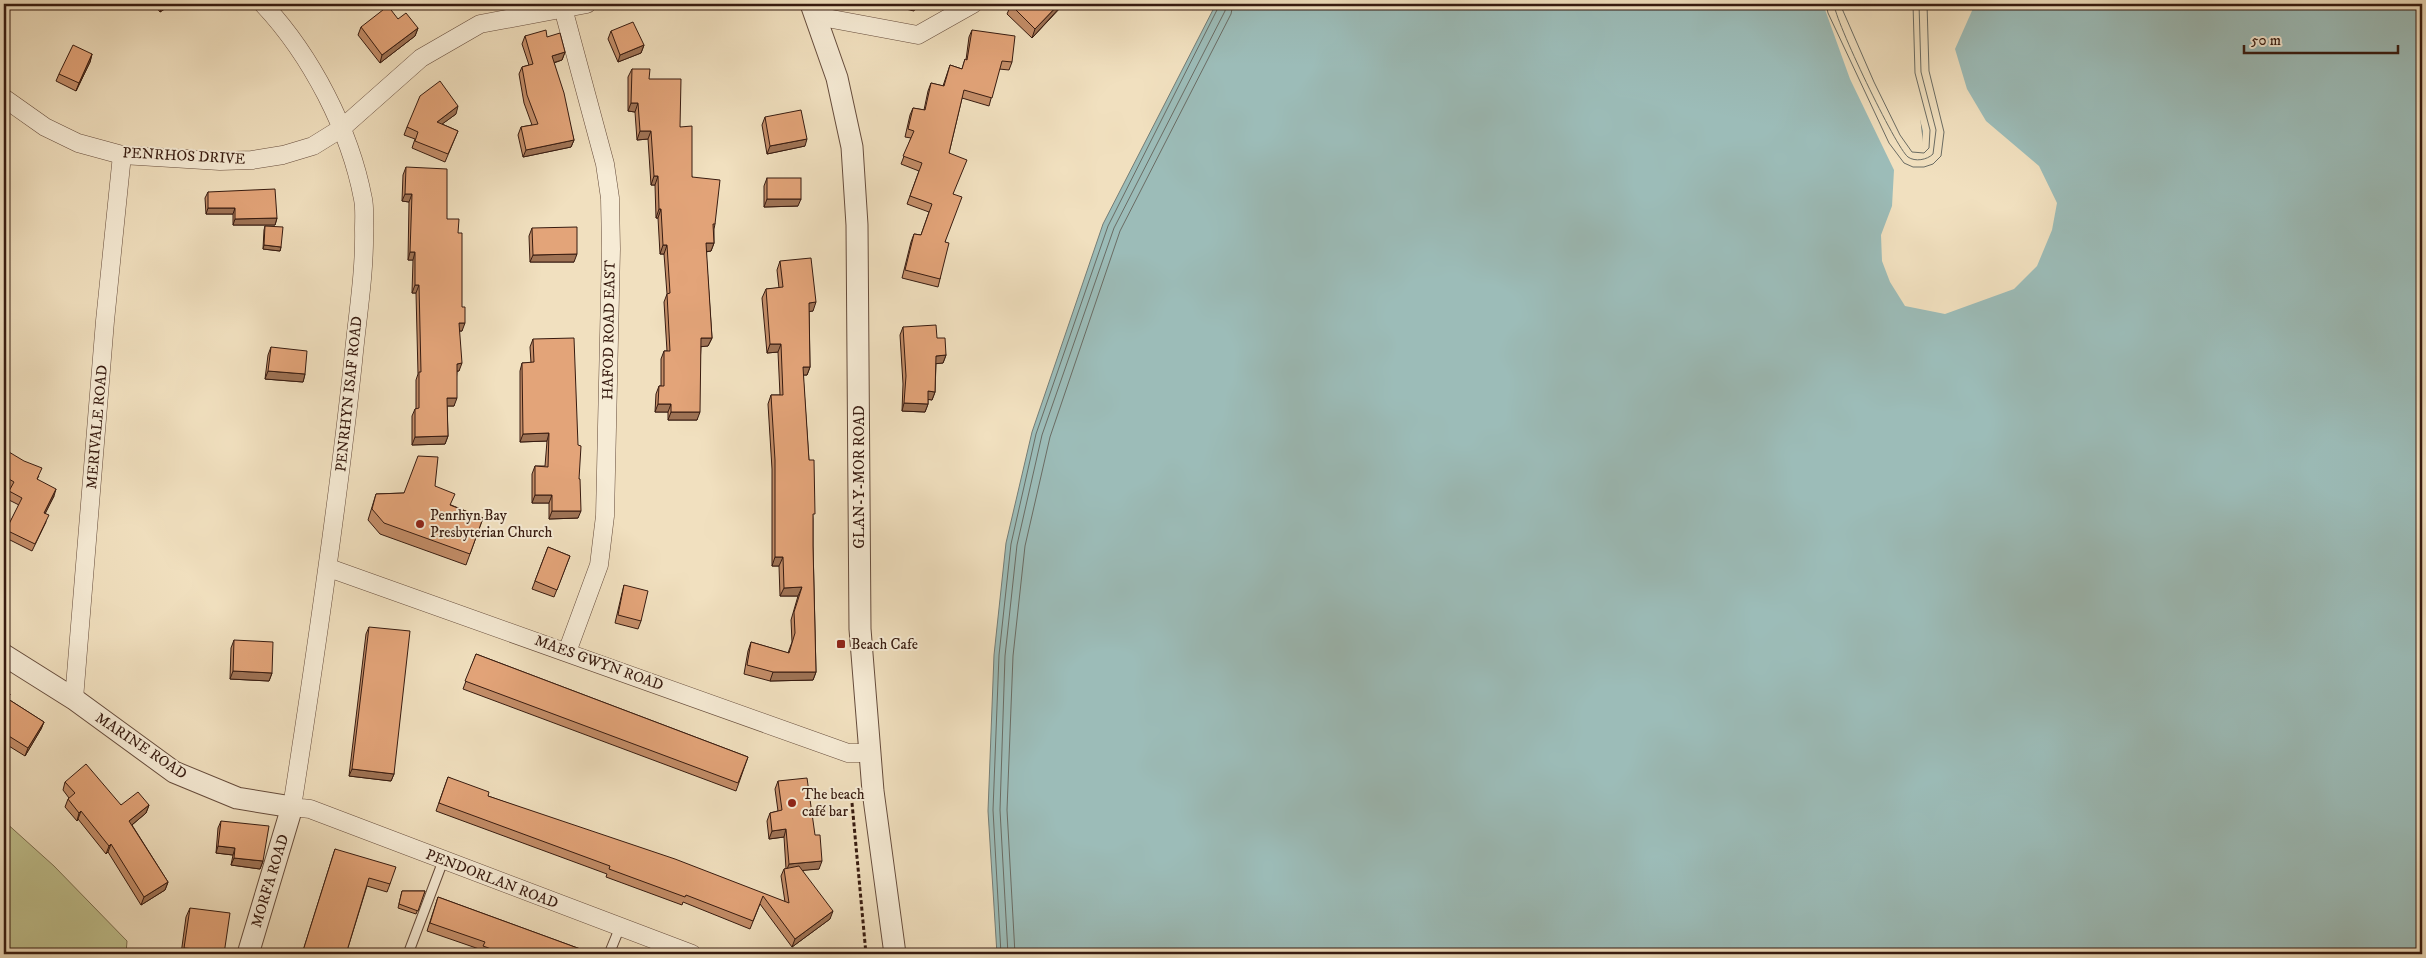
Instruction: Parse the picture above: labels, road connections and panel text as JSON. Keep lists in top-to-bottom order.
{
  "streets": {
    "street": [
      "PENRHOS DRIVE",
      "HAFOD ROAD EAST",
      "PENRHYN ISAF ROAD",
      "MERIVALE ROAD",
      "GLAN-Y-MOR ROAD",
      "MAES GWYN ROAD",
      "MARINE ROAD",
      "PENDORLAN ROAD",
      "MORFA ROAD"
    ]
  },
  "crossings": [
    ["PENRHOS DRIVE", "HAFOD ROAD EAST"],
    ["PENRHOS DRIVE", "PENRHYN ISAF ROAD"],
    ["PENRHOS DRIVE", "MERIVALE ROAD"],
    ["HAFOD ROAD EAST", "MAES GWYN ROAD"],
    ["PENRHYN ISAF ROAD", "MAES GWYN ROAD"],
    ["PENRHYN ISAF ROAD", "MARINE ROAD"],
    ["PENRHYN ISAF ROAD", "PENDORLAN ROAD"],
    ["PENRHYN ISAF ROAD", "MORFA ROAD"],
    ["MERIVALE ROAD", "MARINE ROAD"],
    ["GLAN-Y-MOR ROAD", "MAES GWYN ROAD"],
    ["MARINE ROAD", "PENDORLAN ROAD"],
    ["MARINE ROAD", "MORFA ROAD"],
    ["PENDORLAN ROAD", "MORFA ROAD"]
  ],
  "places": {
    "other": ["Penrhyn Bay Presbyterian Church", "The beach café bar"],
    "transit": ["Beach Cafe"]
  },
  "scale_bar": "50 m"
}
